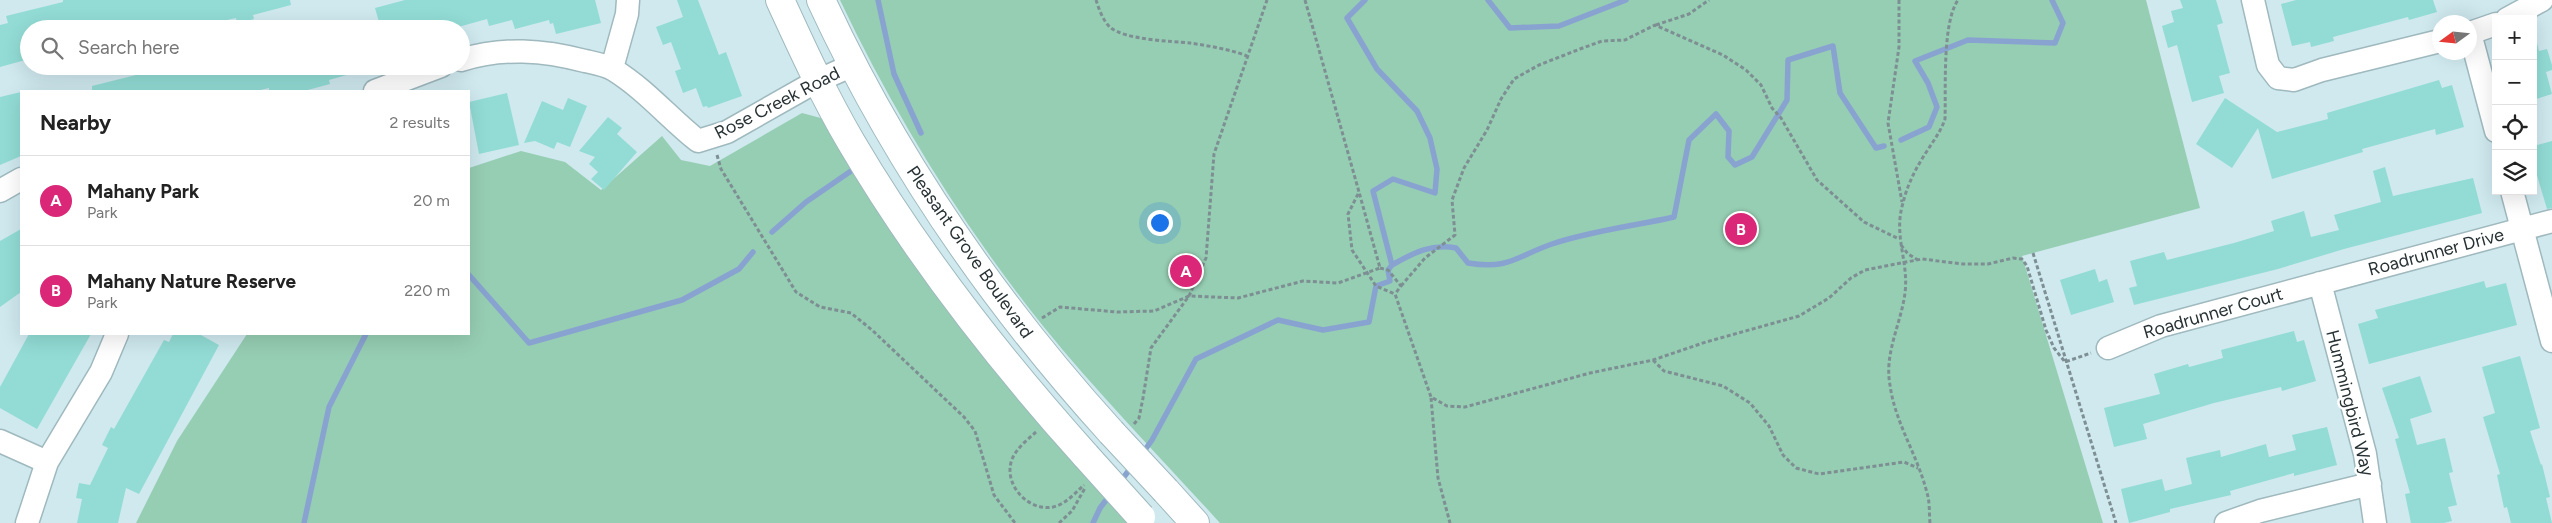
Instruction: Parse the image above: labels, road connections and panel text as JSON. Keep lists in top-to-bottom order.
{
  "streets": {
    "main road": ["Pleasant Grove Boulevard"],
    "street": [
      "Rose Creek Road",
      "Roadrunner Drive",
      "Roadrunner Court",
      "Hummingbird Way"
    ]
  },
  "crossings": [
    ["Rose Creek Road", "Pleasant Grove Boulevard"],
    ["Roadrunner Drive", "Roadrunner Court"],
    ["Roadrunner Drive", "Hummingbird Way"],
    ["Roadrunner Court", "Hummingbird Way"]
  ],
  "north": "left",
  "page": {
    "map_buttons": ["+", "−"],
    "search": "Search here",
    "heading": ["Nearby", "2 results"],
    "list": [
      {
        "mark": "A",
        "name": "Mahany Park",
        "note": "Park",
        "value": "20 m"
      },
      {
        "mark": "B",
        "name": "Mahany Nature Reserve",
        "note": "Park",
        "value": "220 m"
      }
    ],
    "pins": ["B", "A"]
  }
}
